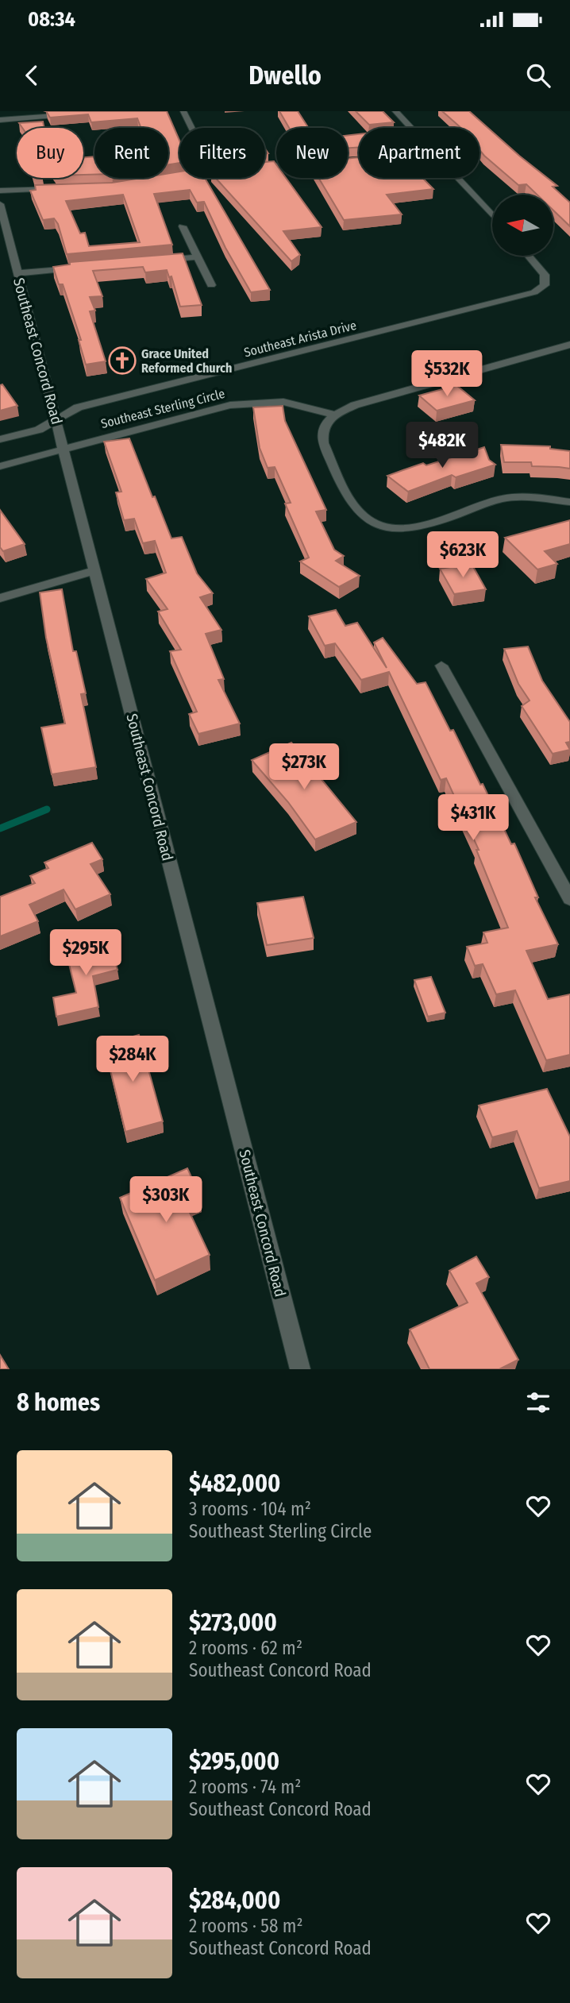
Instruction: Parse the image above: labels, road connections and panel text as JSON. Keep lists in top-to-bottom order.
{
  "streets": {
    "street": ["Southeast Arista Drive", "Southeast Concord Road", "Southeast Sterling Circle"]
  },
  "crossings": [
    ["Southeast Arista Drive", "Southeast Concord Road"],
    ["Southeast Concord Road", "Southeast Sterling Circle"]
  ],
  "places": {
    "church": ["Grace United Reformed Church"]
  },
  "north": "left",
  "page": {
    "status": "08:34",
    "header": "Dwello",
    "chip": [
      "Buy",
      "Rent",
      "Filters",
      "New",
      "Apartment"
    ],
    "price": [
      "$532K",
      "$482K",
      "$623K",
      "$273K",
      "$431K",
      "$295K",
      "$284K",
      "$303K"
    ],
    "heading": "8 homes",
    "list": [
      {
        "name": "$482,000",
        "note": "3 rooms · 104 m² · Southeast Sterling Circle"
      },
      {
        "name": "$273,000",
        "note": "2 rooms · 62 m² · Southeast Concord Road"
      },
      {
        "name": "$295,000",
        "note": "2 rooms · 74 m² · Southeast Concord Road"
      },
      {
        "name": "$284,000",
        "note": "2 rooms · 58 m² · Southeast Concord Road"
      }
    ]
  }
}
